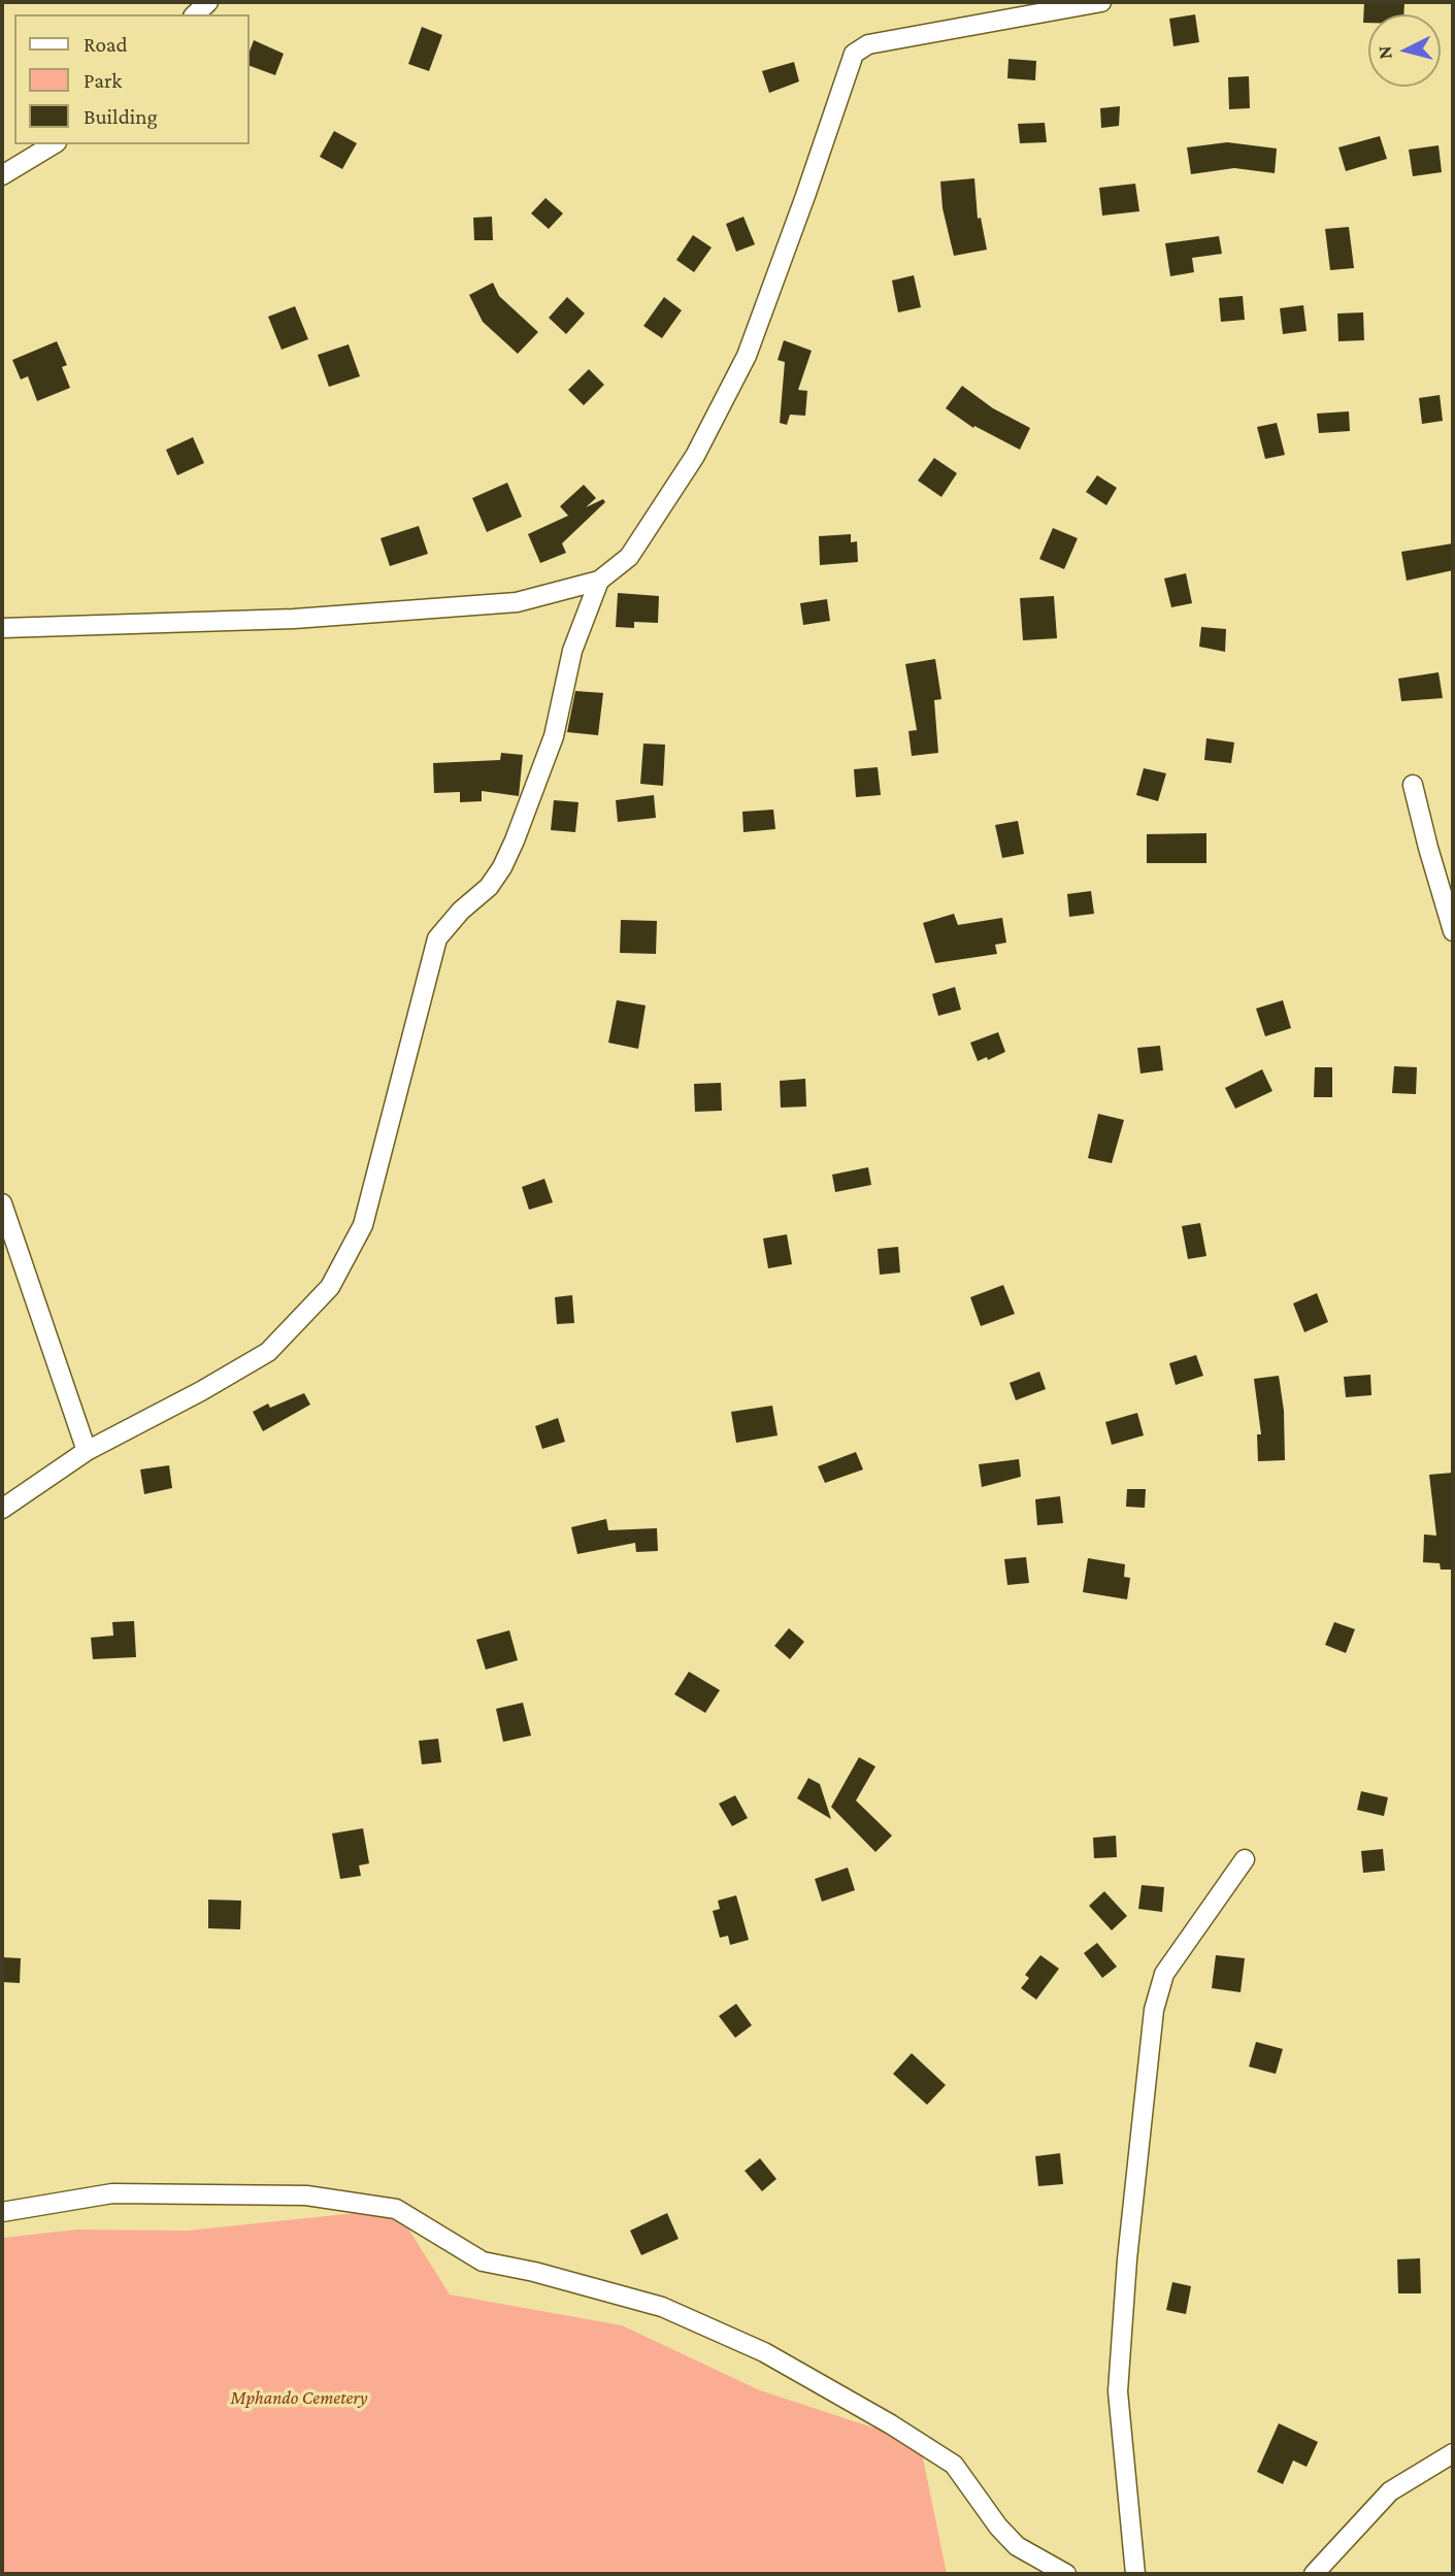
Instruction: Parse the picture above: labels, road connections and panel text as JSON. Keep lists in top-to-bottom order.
{
  "parks": ["Mphando Cemetery"],
  "legend": ["Road", "Park", "Building"],
  "north": "left"
}
